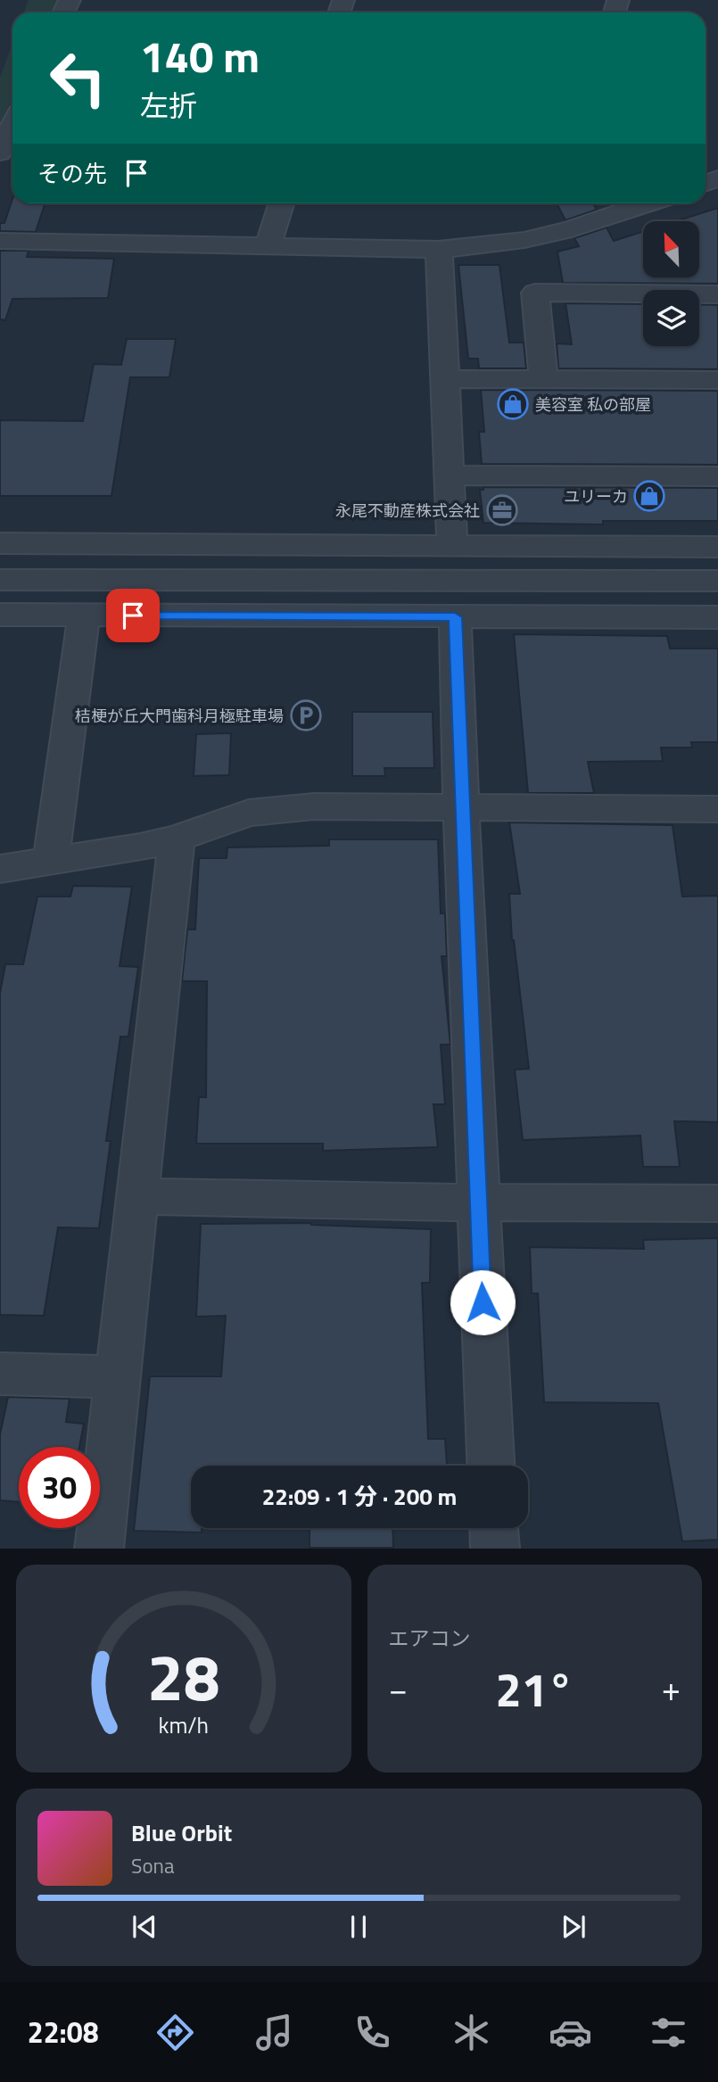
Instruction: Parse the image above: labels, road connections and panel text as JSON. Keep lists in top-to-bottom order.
{
  "places": {
    "shop": ["美容室 私の部屋", "ユリーカ"],
    "office": ["永尾不動産株式会社"],
    "parking": ["桔梗が丘大門歯科月極駐車場"]
  },
  "north": "top left",
  "page": {
    "turn": ["140 m", "左折"],
    "then": "その先",
    "limit": "30",
    "trip": "22:09 · 1 分 · 200 m",
    "tile": "エアコン",
    "heat": ["−", "21°", "+"],
    "song": ["Blue Orbit", "Sona"],
    "tabs": "22:08",
    "gauge": ["28", "km/h"]
  }
}
